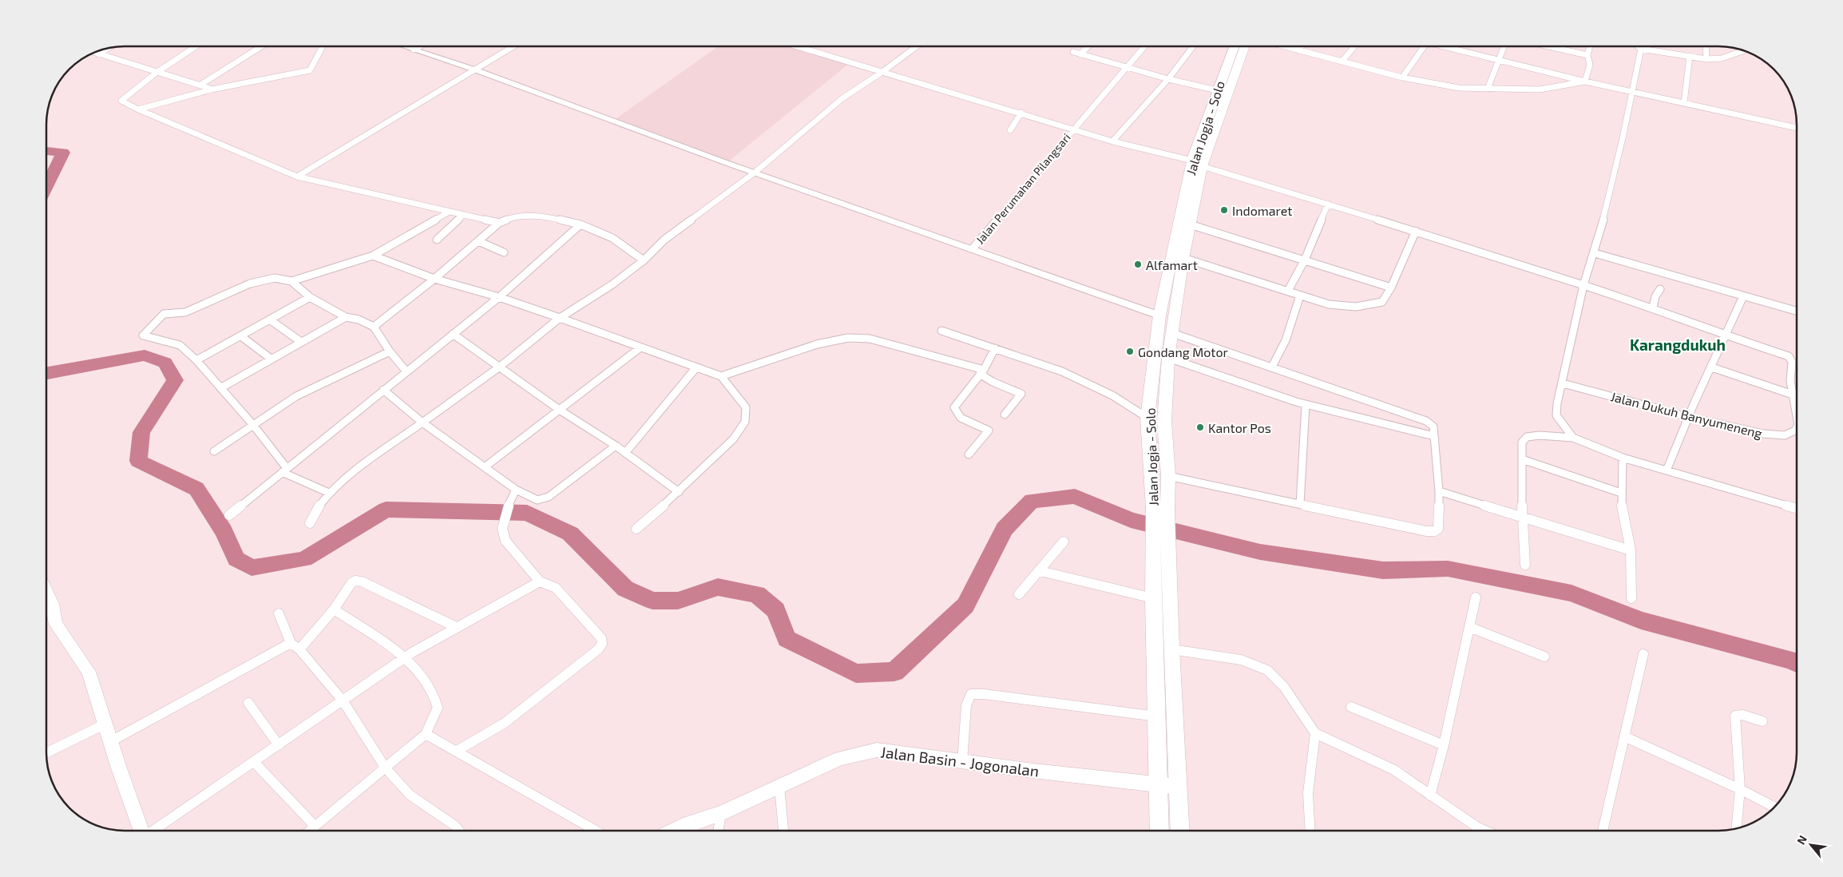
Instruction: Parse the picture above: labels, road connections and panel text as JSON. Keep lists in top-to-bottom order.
{
  "streets": {
    "highway": ["Jalan Jogja - Solo"],
    "main road": ["Jalan Basin - Jogonalan"],
    "street": ["Jalan Perumahan Pilangsari", "Jalan Dukuh Banyumeneng"]
  },
  "crossings": [
    ["Jalan Jogja - Solo", "Jalan Dukuh Banyumeneng"],
    ["Jalan Jogja - Solo", "Jalan Basin - Jogonalan"],
    ["Jalan Perumahan Pilangsari", "Jalan Dukuh Banyumeneng"]
  ],
  "districts": ["Karangdukuh"],
  "places": [
    "Indomaret",
    "Alfamart",
    "Gondang Motor",
    "Kantor Pos"
  ],
  "north": "top left"
}
